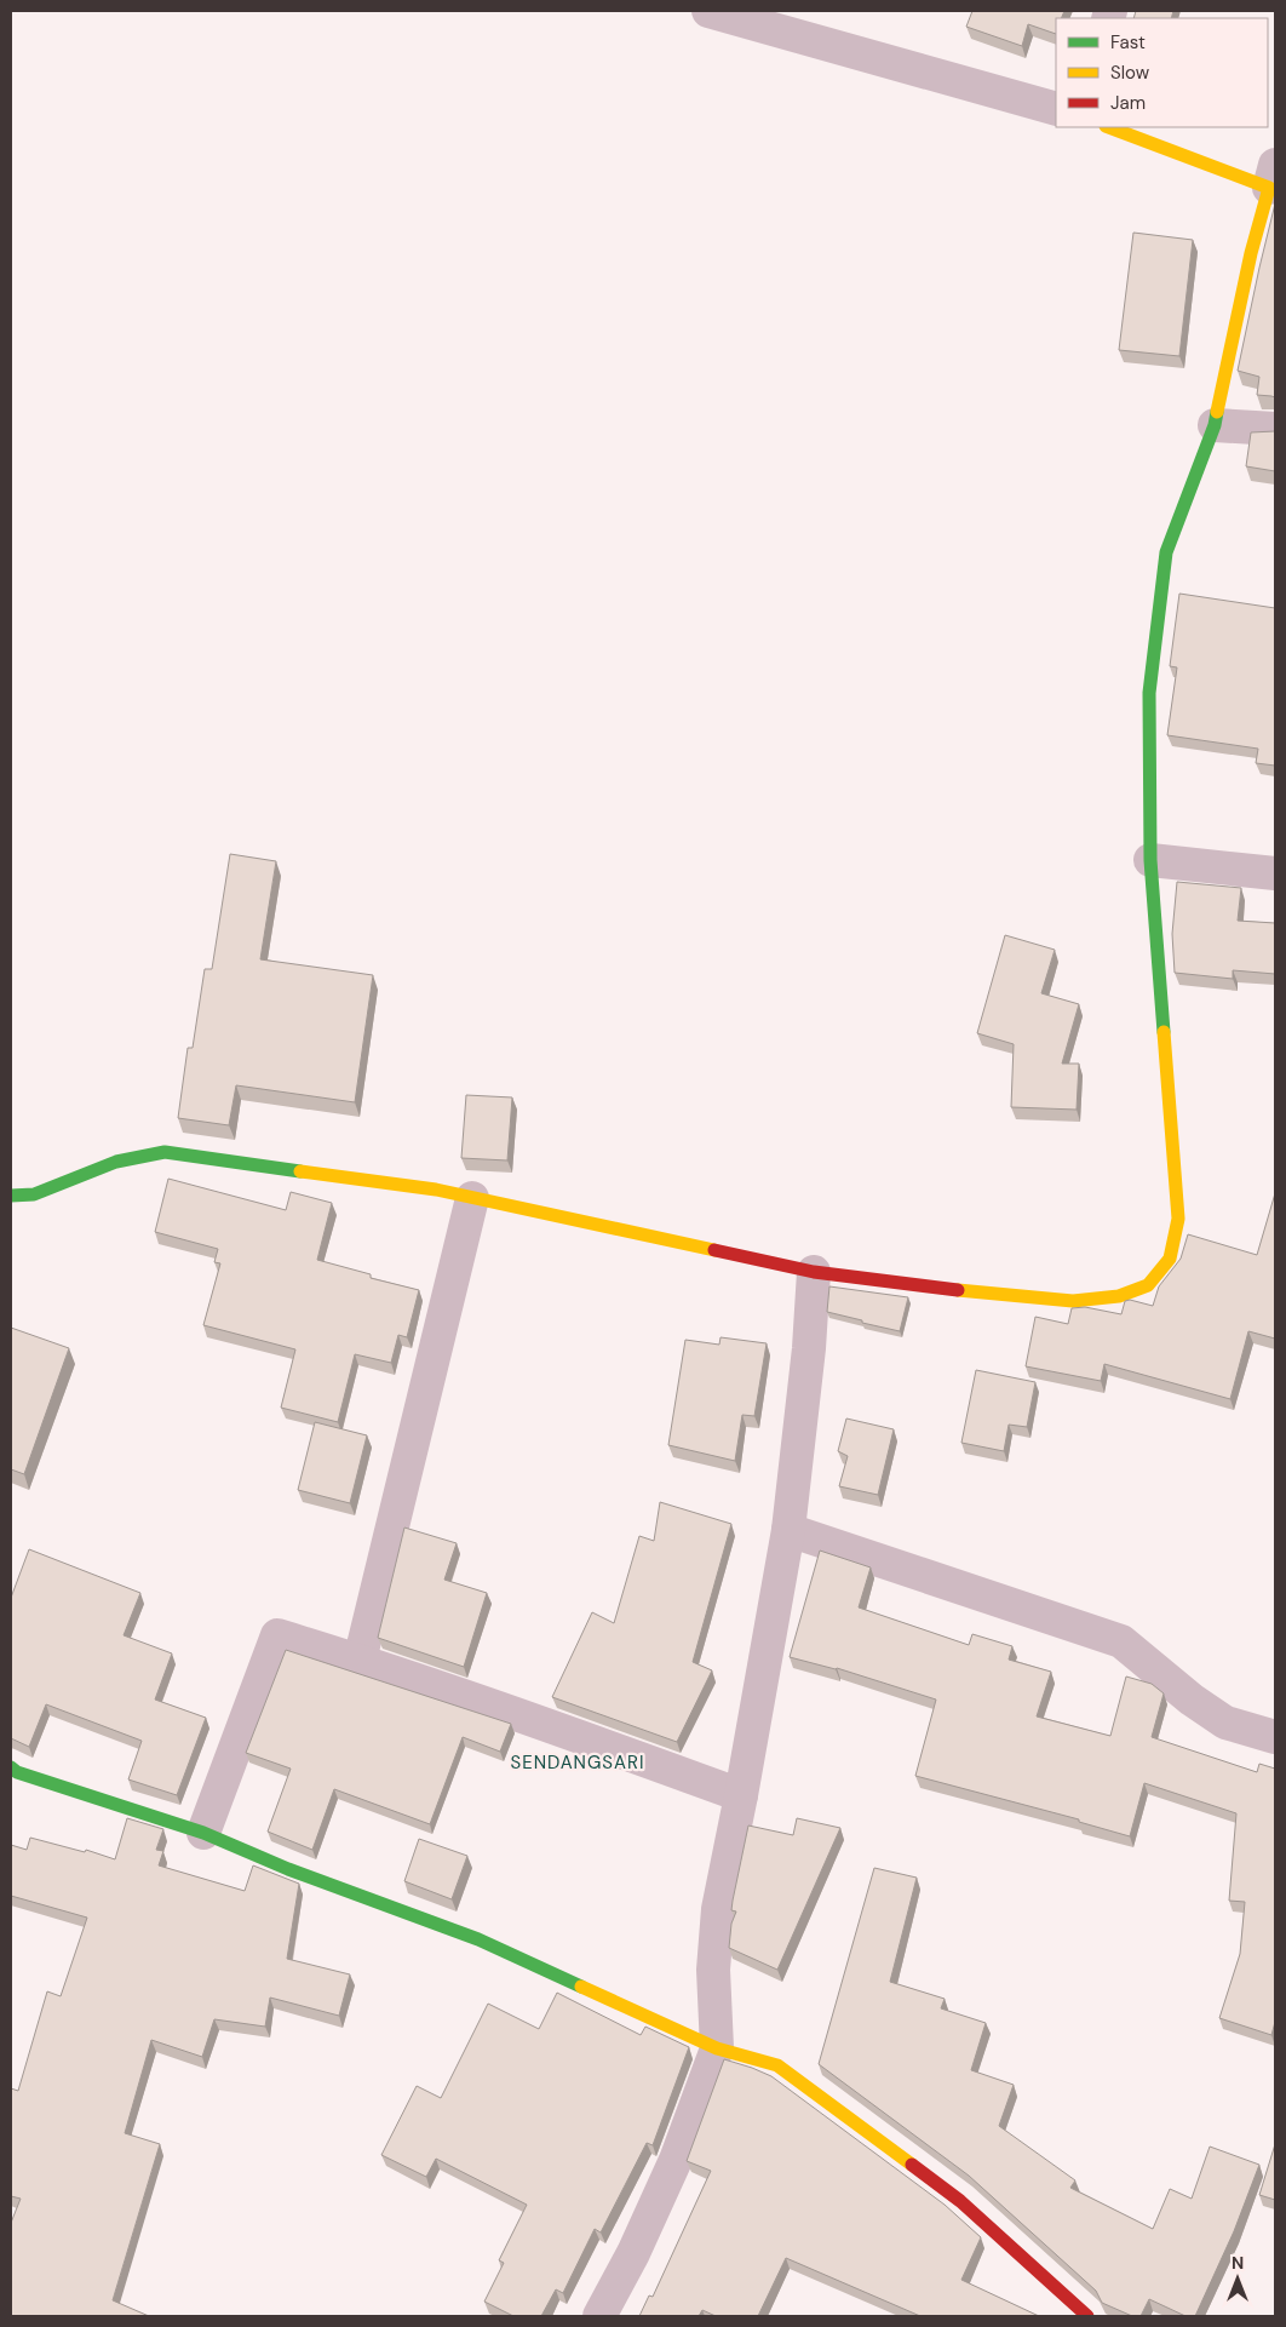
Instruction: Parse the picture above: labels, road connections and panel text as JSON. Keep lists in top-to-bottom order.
{
  "districts": ["SENDANGSARI"],
  "legend": ["Fast", "Slow", "Jam"],
  "north": "top"
}
